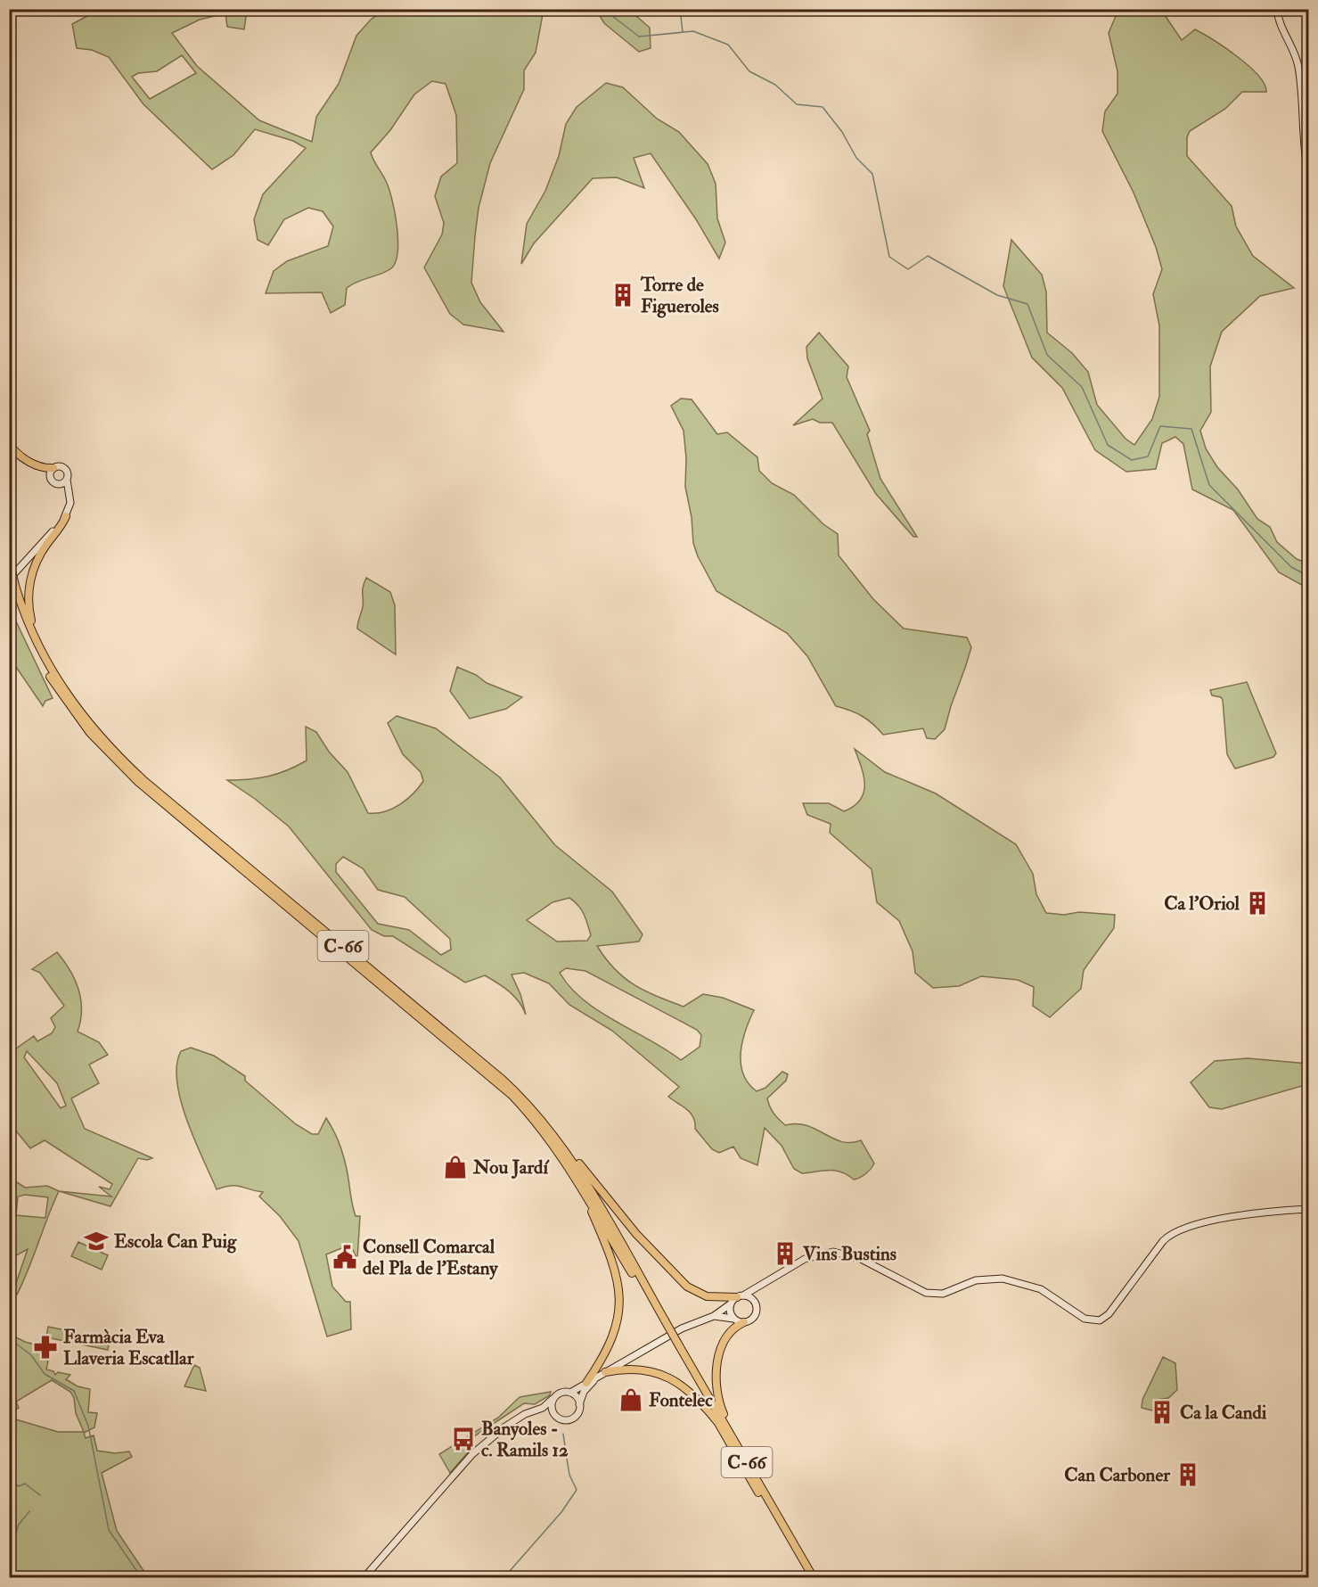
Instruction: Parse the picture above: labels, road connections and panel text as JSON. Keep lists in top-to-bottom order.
{
  "streets": {
    "highway": ["C-66"]
  },
  "places": {
    "building": [
      "Torre de Figueroles",
      "Ca l'Oriol",
      "Vins Bustins",
      "Ca la Candi",
      "Can Carboner"
    ],
    "shop": ["Nou Jardí", "Fontelec"],
    "school or university": ["Escola Can Puig"],
    "public building": ["Consell Comarcal del Pla de l'Estany"],
    "pharmacy": ["Farmàcia Eva Llaveria Escatllar"],
    "bus stop": ["Banyoles - c. Ramils 12"]
  }
}
